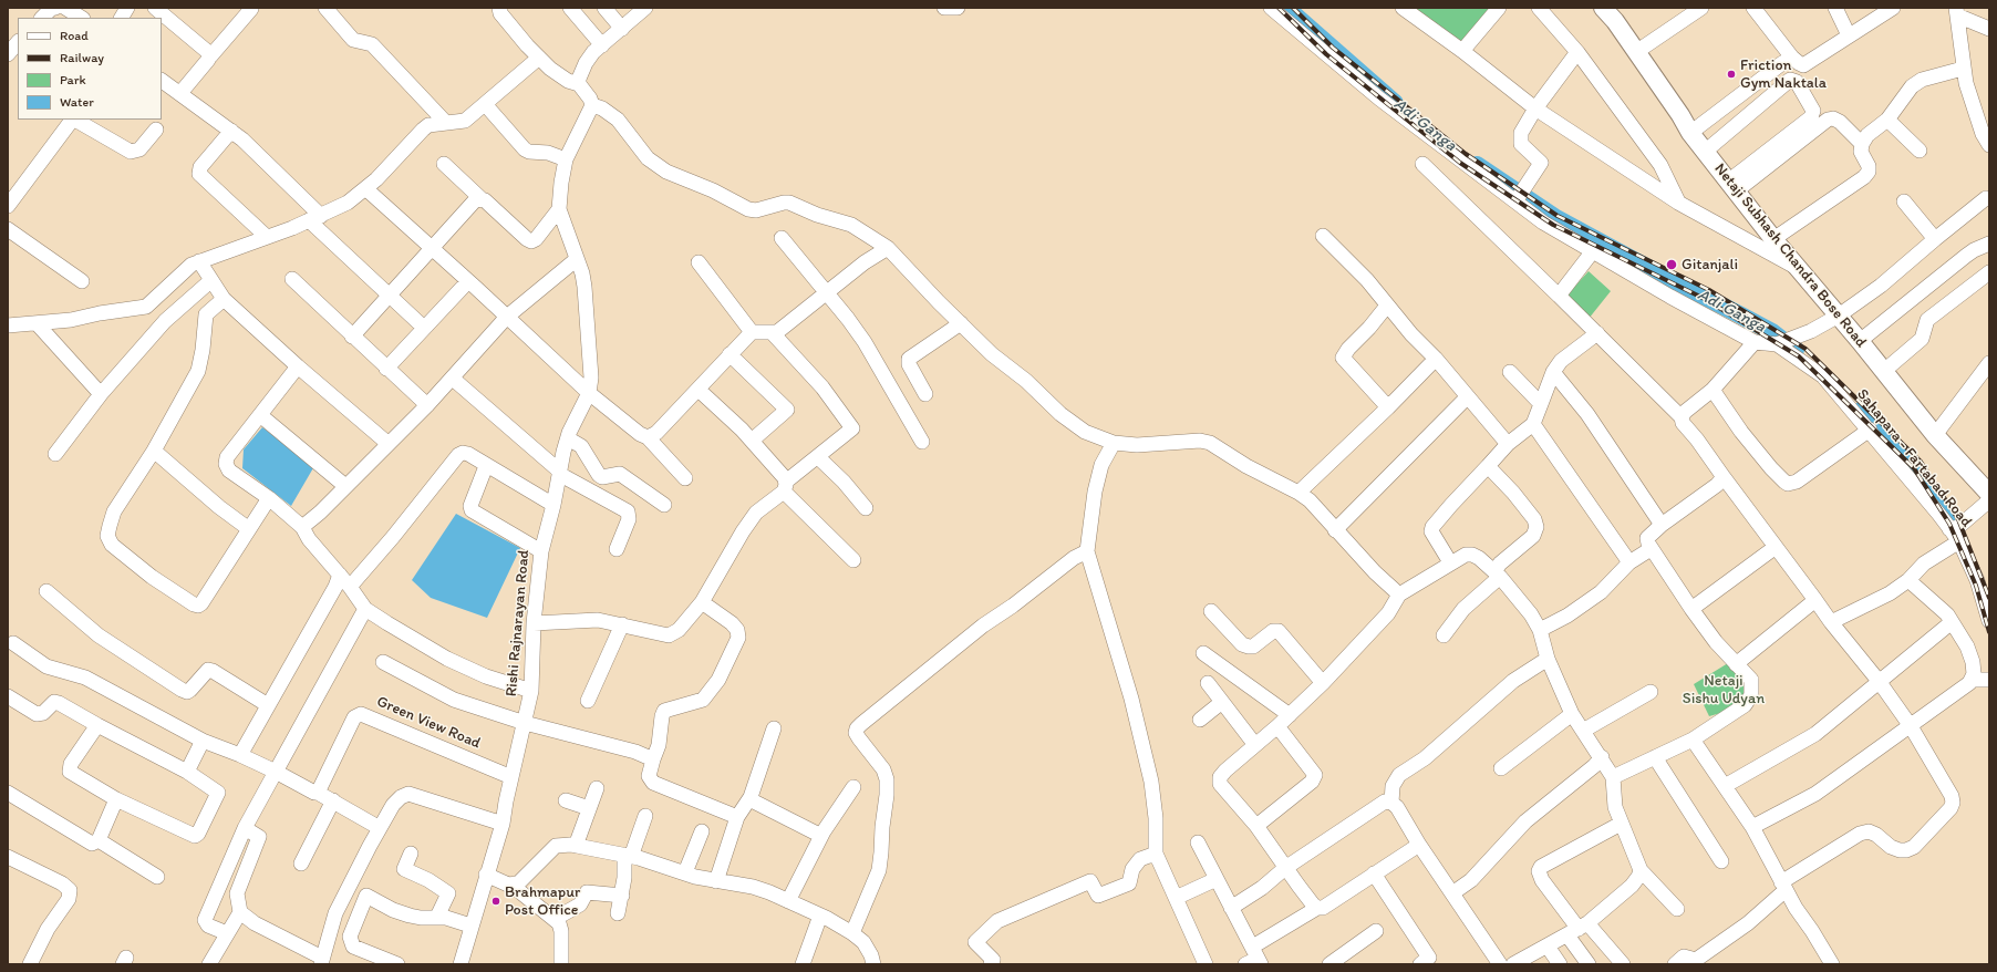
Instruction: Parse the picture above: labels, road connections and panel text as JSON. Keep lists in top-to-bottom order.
{
  "streets": {
    "main road": ["Netaji Subhash Chandra Bose Road"],
    "street": ["Sahapara - Fartabad Road", "Rishi Rajnarayan Road", "Green View Road"]
  },
  "crossings": [
    ["Rishi Rajnarayan Road", "Green View Road"]
  ],
  "water": ["Adi Ganga"],
  "parks": ["Netaji Sishu Udyan"],
  "places": ["Friction Gym Naktala", "Gitanjali", "Brahmapur Post Office"],
  "legend": [
    "Road",
    "Railway",
    "Park",
    "Water"
  ]
}
